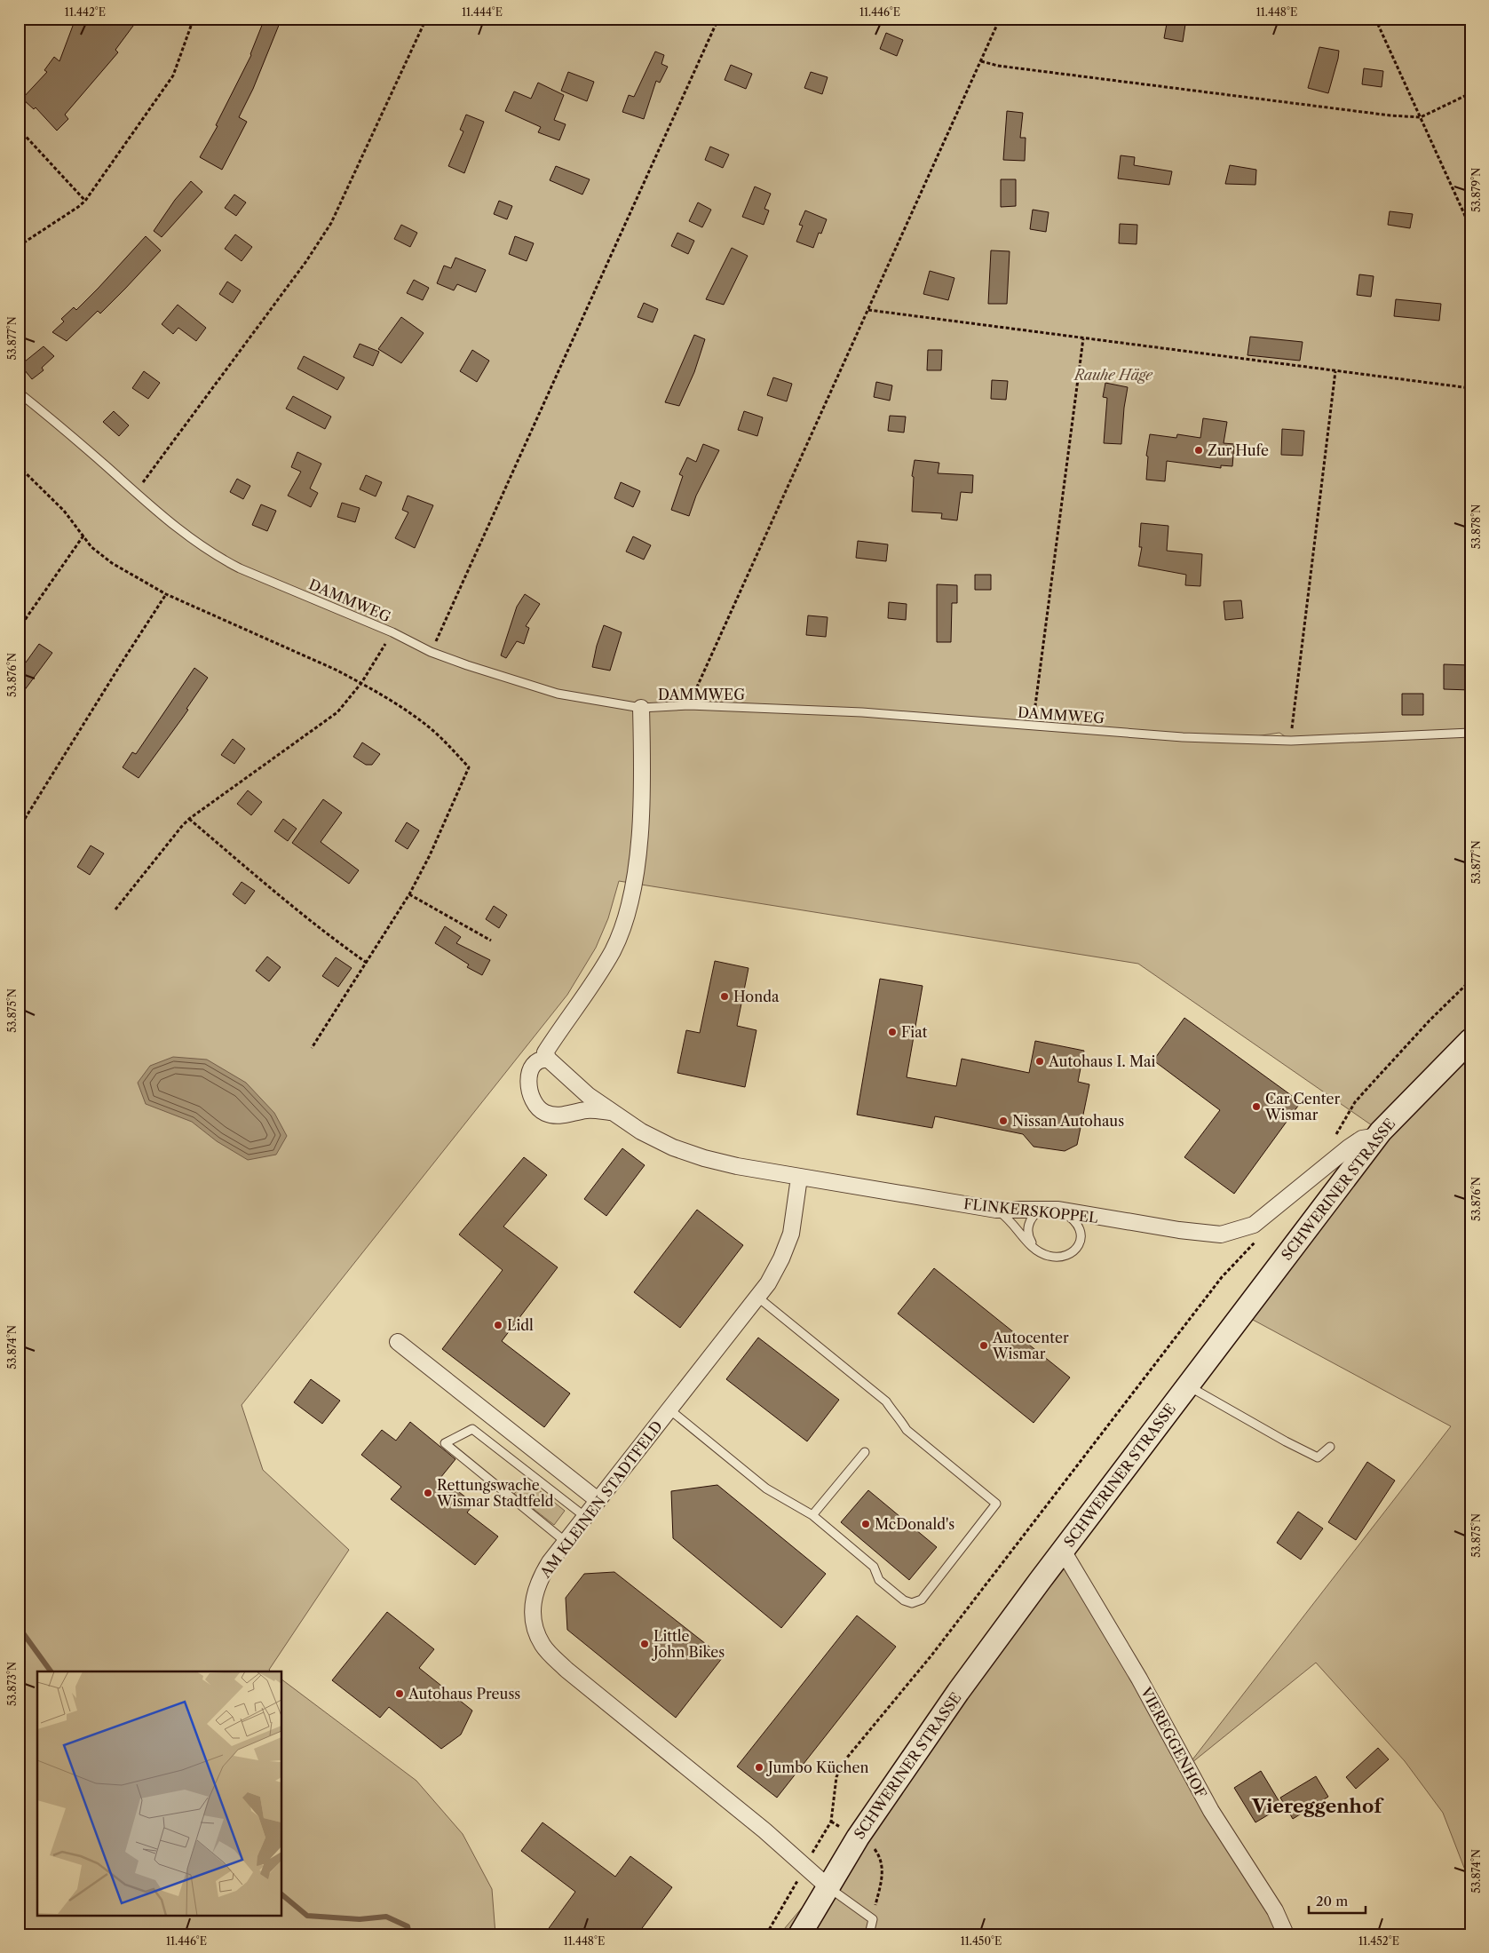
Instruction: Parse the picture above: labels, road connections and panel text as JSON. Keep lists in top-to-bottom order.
{
  "streets": {
    "main road": ["SCHWERINER STRASSE"],
    "street": ["FLINKERSKOPPEL", "AM KLEINEN STADTFELD", "VIEREGGENHOF"],
    "lane": ["DAMMWEG"]
  },
  "crossings": [
    ["SCHWERINER STRASSE", "FLINKERSKOPPEL"],
    ["SCHWERINER STRASSE", "AM KLEINEN STADTFELD"],
    ["SCHWERINER STRASSE", "VIEREGGENHOF"],
    ["FLINKERSKOPPEL", "AM KLEINEN STADTFELD"]
  ],
  "districts": ["Viereggenhof"],
  "parks": ["Rauhe Häge"],
  "places": [
    "Zur Hufe",
    "Honda",
    "Fiat",
    "Autohaus I. Mai",
    "Car Center Wismar",
    "Nissan Autohaus",
    "Lidl",
    "Autocenter Wismar",
    "Rettungswache Wismar Stadtfeld",
    "McDonald's",
    "Little John Bikes",
    "Autohaus Preuss",
    "Jumbo Küchen"
  ],
  "scale_bar": "20 m",
  "coordinates": [
    "11.442°E",
    "11.444°E",
    "11.446°E",
    "11.448°E",
    "53.879°N",
    "53.877°N",
    "53.878°N",
    "53.876°N",
    "53.875°N",
    "53.874°N",
    "53.873°N",
    "11.450°E",
    "11.452°E"
  ]
}
